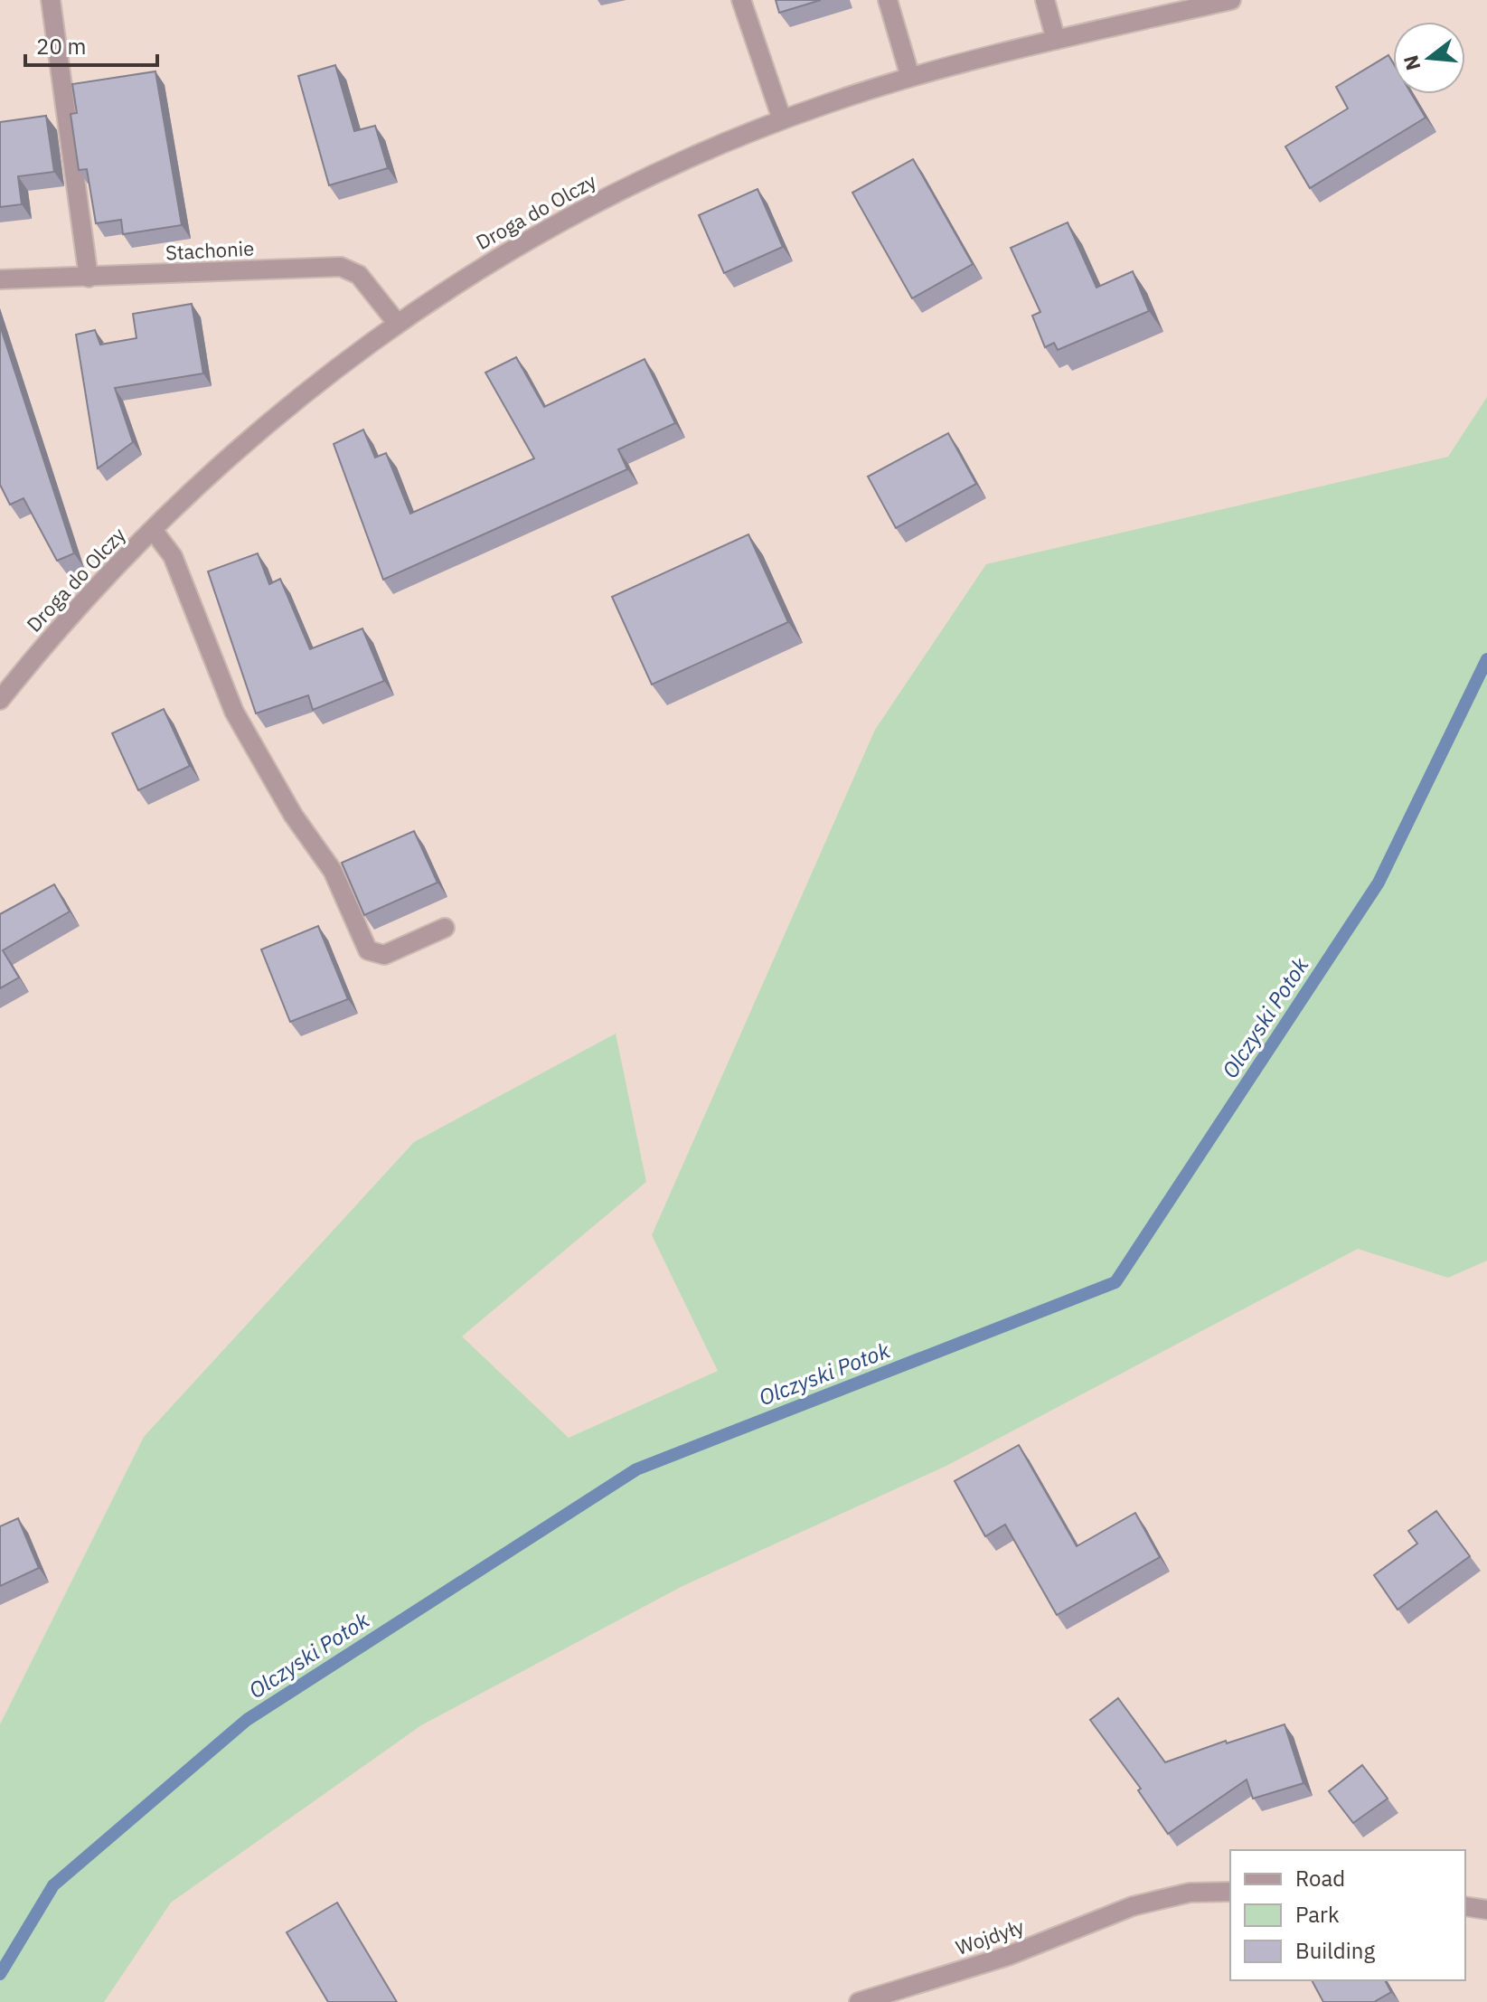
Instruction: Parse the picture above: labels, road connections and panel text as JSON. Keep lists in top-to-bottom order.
{
  "streets": {
    "street": ["Droga do Olczy", "Stachonie", "Wojdyły"]
  },
  "crossings": [
    ["Droga do Olczy", "Stachonie"]
  ],
  "water": ["Olczyski Potok"],
  "legend": ["Road", "Park", "Building"],
  "scale_bar": "20 m",
  "north": "left"
}
